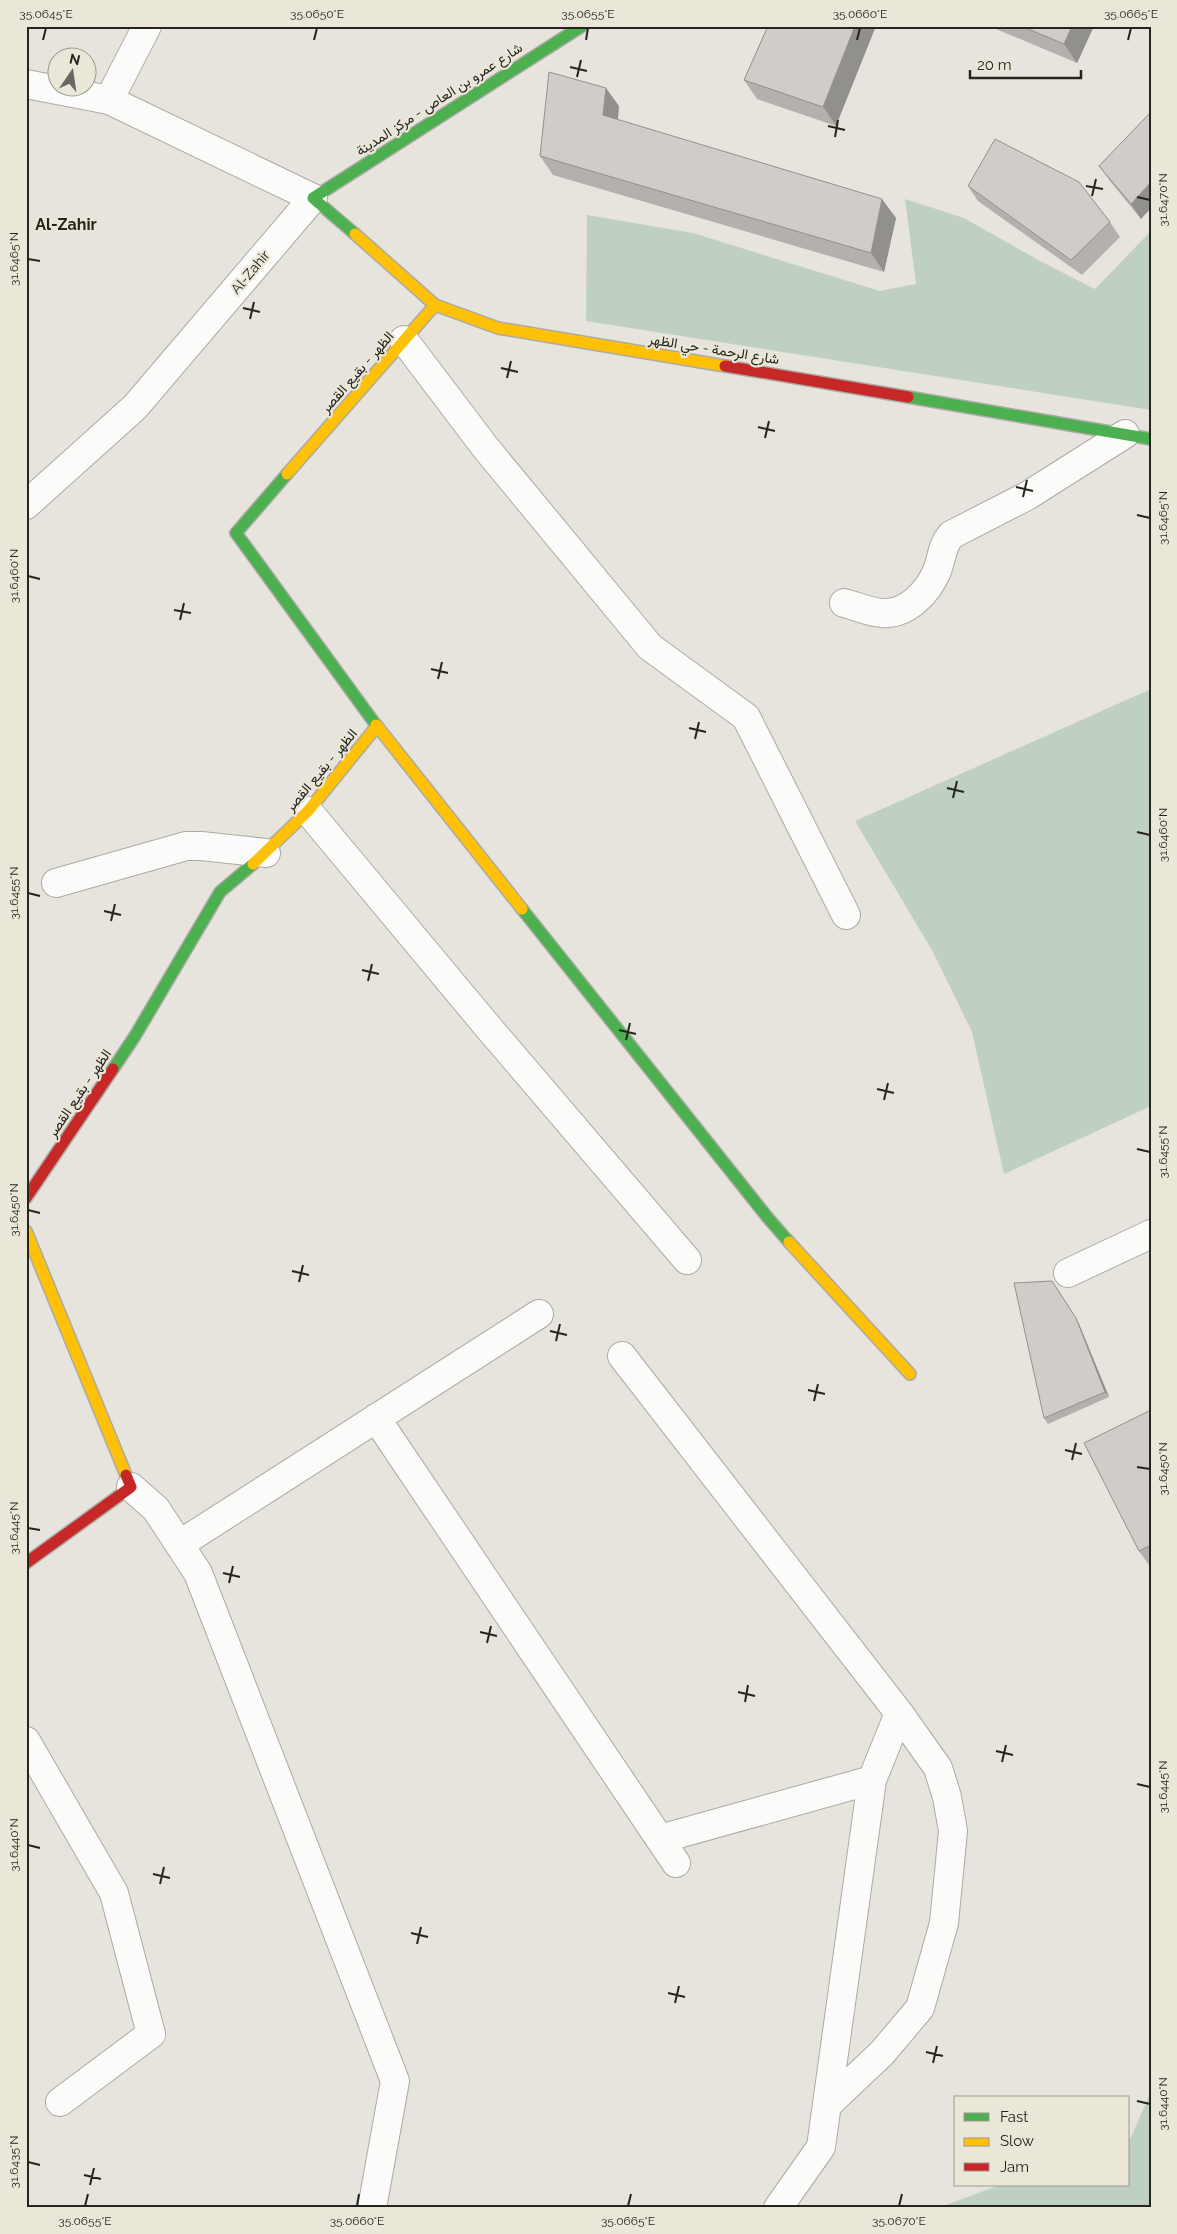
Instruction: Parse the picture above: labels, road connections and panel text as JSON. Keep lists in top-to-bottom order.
{
  "streets": {
    "street": [
      "شارع عمرو بن العاص - مركز المدينة",
      "Al-Zahir",
      "شارع الرحمة - حي الظهر",
      "الظهر - بقيع القصر"
    ]
  },
  "crossings": [
    ["شارع عمرو بن العاص - مركز المدينة", "Al-Zahir"],
    ["شارع عمرو بن العاص - مركز المدينة", "شارع الرحمة - حي الظهر"],
    ["Al-Zahir", "شارع الرحمة - حي الظهر"],
    ["شارع الرحمة - حي الظهر", "الظهر - بقيع القصر"]
  ],
  "districts": ["Al-Zahir"],
  "legend": ["Fast", "Slow", "Jam"],
  "scale_bar": "20 m",
  "north": "top",
  "coordinates": [
    "35.0645°E",
    "35.0650°E",
    "35.0655°E",
    "35.0660°E",
    "35.0665°E",
    "31.6470°N",
    "31.6465°N",
    "31.6460°N",
    "31.6455°N",
    "31.6450°N",
    "31.6445°N",
    "31.6440°N",
    "31.6435°N",
    "35.0670°E"
  ]
}
